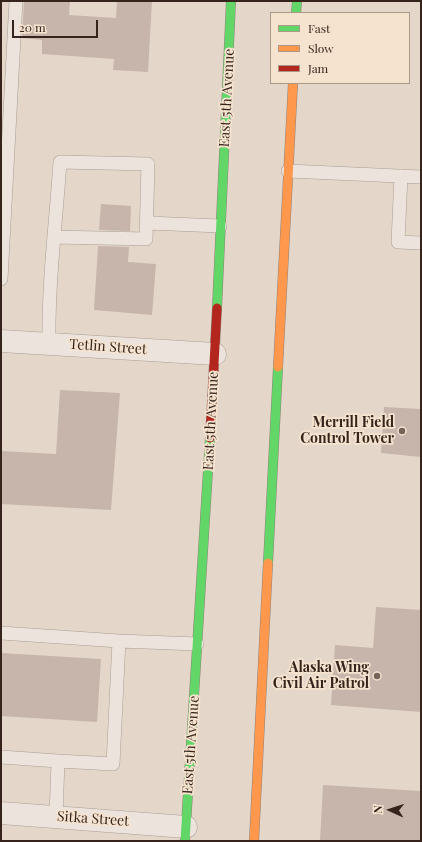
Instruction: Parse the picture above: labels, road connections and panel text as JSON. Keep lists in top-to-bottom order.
{
  "streets": {
    "highway": ["East 5th Avenue"],
    "street": ["Tetlin Street", "Sitka Street"]
  },
  "crossings": [
    ["East 5th Avenue", "Tetlin Street"],
    ["East 5th Avenue", "Sitka Street"]
  ],
  "places": ["Merrill Field Control Tower", "Alaska Wing Civil Air Patrol"],
  "legend": ["Fast", "Slow", "Jam"],
  "scale_bar": "20 m",
  "north": "left"
}
